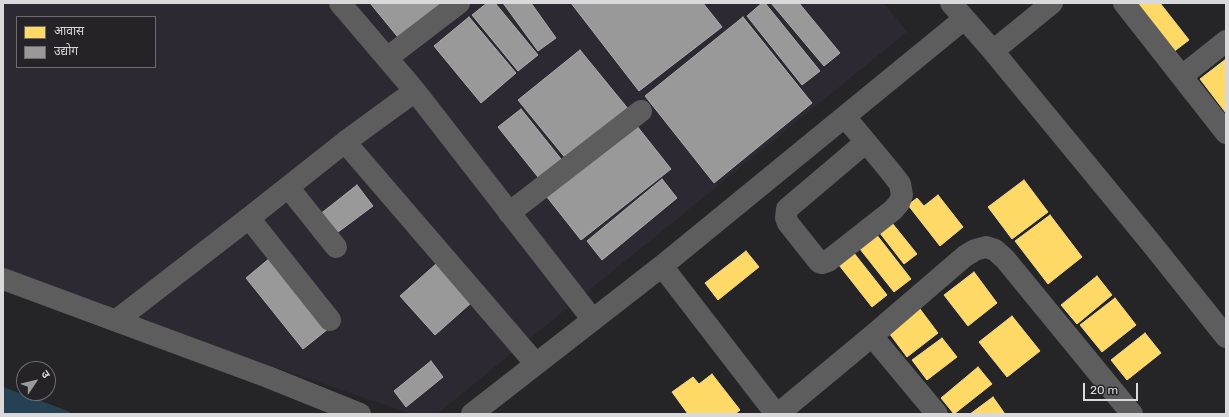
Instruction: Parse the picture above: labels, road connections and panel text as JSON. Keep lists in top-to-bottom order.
{
  "legend": ["आवास", "उद्योग"],
  "scale_bar": "20 m",
  "north": "top right"
}
